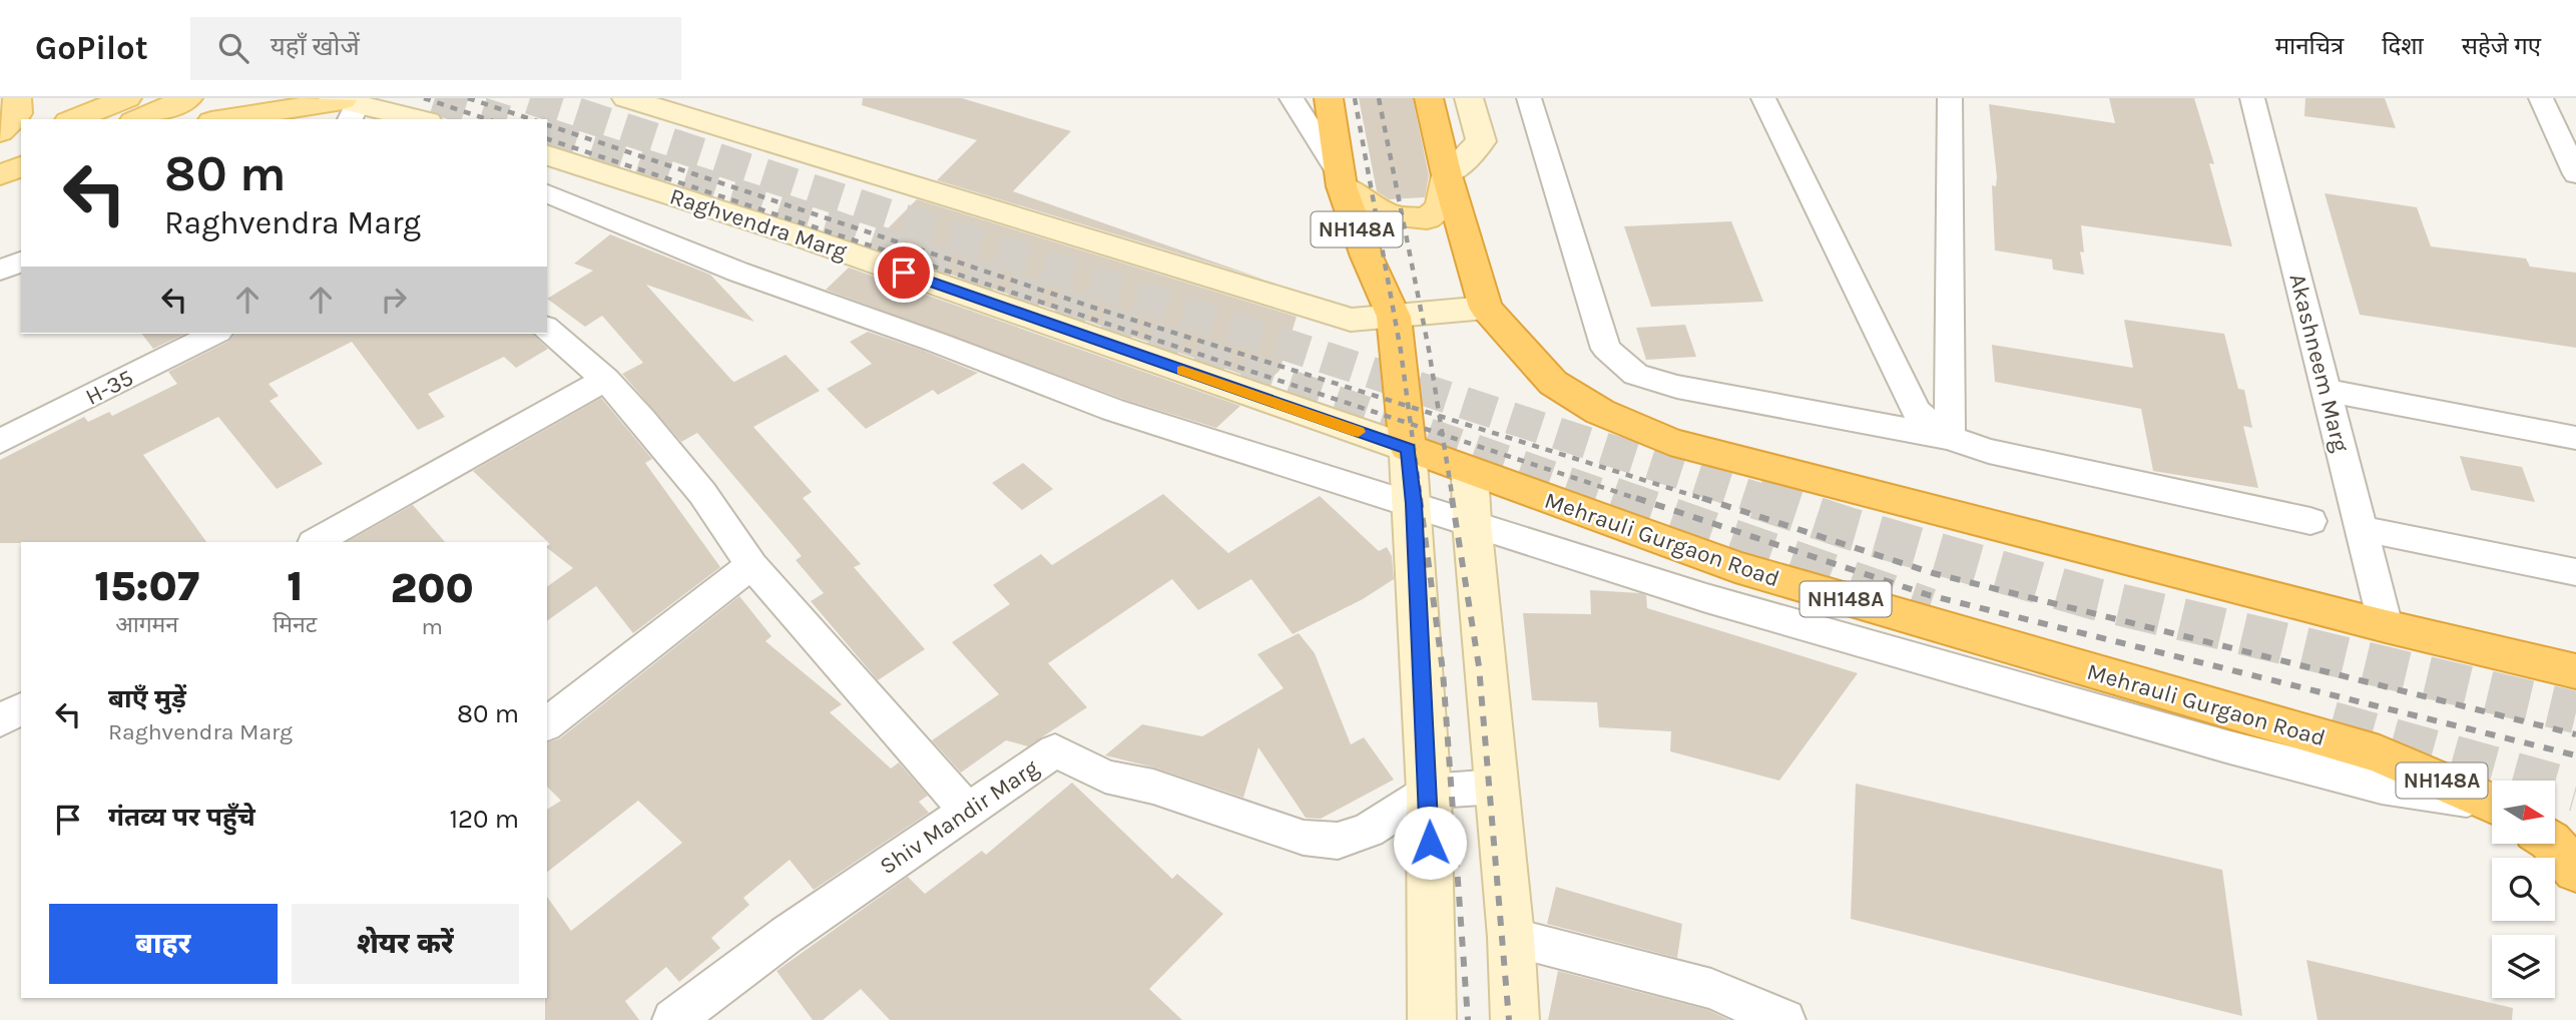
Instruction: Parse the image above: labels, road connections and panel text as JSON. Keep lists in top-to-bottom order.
{
  "streets": {
    "highway": ["NH148A", "Mehrauli Gurgaon Road"],
    "street": [
      "Raghvendra Marg",
      "Akashneem Marg",
      "H-35",
      "Shiv Mandir Marg"
    ]
  },
  "crossings": [
    ["Raghvendra Marg", "NH148A"],
    ["Raghvendra Marg", "Mehrauli Gurgaon Road"],
    ["NH148A", "Mehrauli Gurgaon Road"]
  ],
  "north": "right",
  "page": {
    "header": "GoPilot",
    "search": "यहाँ खोजें",
    "nav": ["मानचित्र", "दिशा", "सहेजे गए"],
    "turn": ["80 m", "Raghvendra Marg"],
    "eta": [
      "15:07",
      "आगमन",
      "1",
      "मिनट",
      "200",
      "m"
    ],
    "list": [
      {
        "name": "बाएँ मुड़ें",
        "note": "Raghvendra Marg",
        "value": "80 m"
      },
      {
        "name": "गंतव्य पर पहुँचे",
        "value": "120 m"
      }
    ],
    "buttons": ["बाहर", "शेयर करें"]
  }
}
